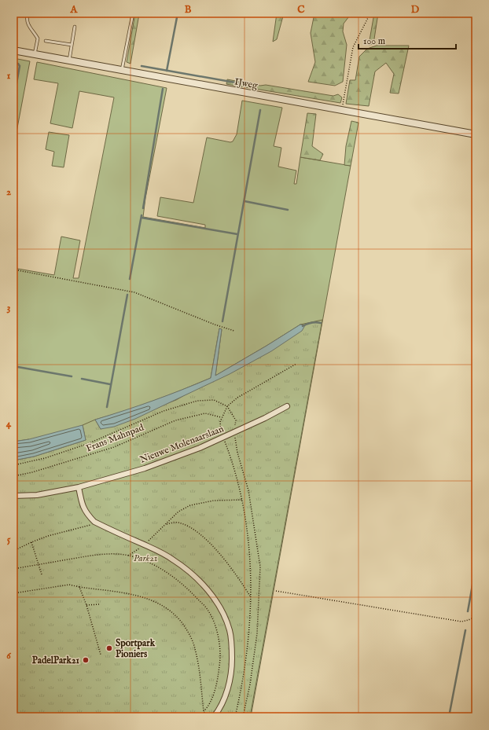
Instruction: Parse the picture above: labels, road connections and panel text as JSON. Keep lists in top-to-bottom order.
{
  "streets": {
    "street": ["IJweg", "Nieuwe Molenaarslaan"],
    "path": ["Frans Mahnpad"]
  },
  "parks": ["Park21"],
  "places": ["Sportpark Pioniers", "PadelPark21"],
  "scale_bar": "100 m",
  "grid": {
    "columns": [
      "A",
      "B",
      "C",
      "D"
    ],
    "rows": [
      "1",
      "2",
      "3",
      "4",
      "5",
      "6"
    ]
  }
}
